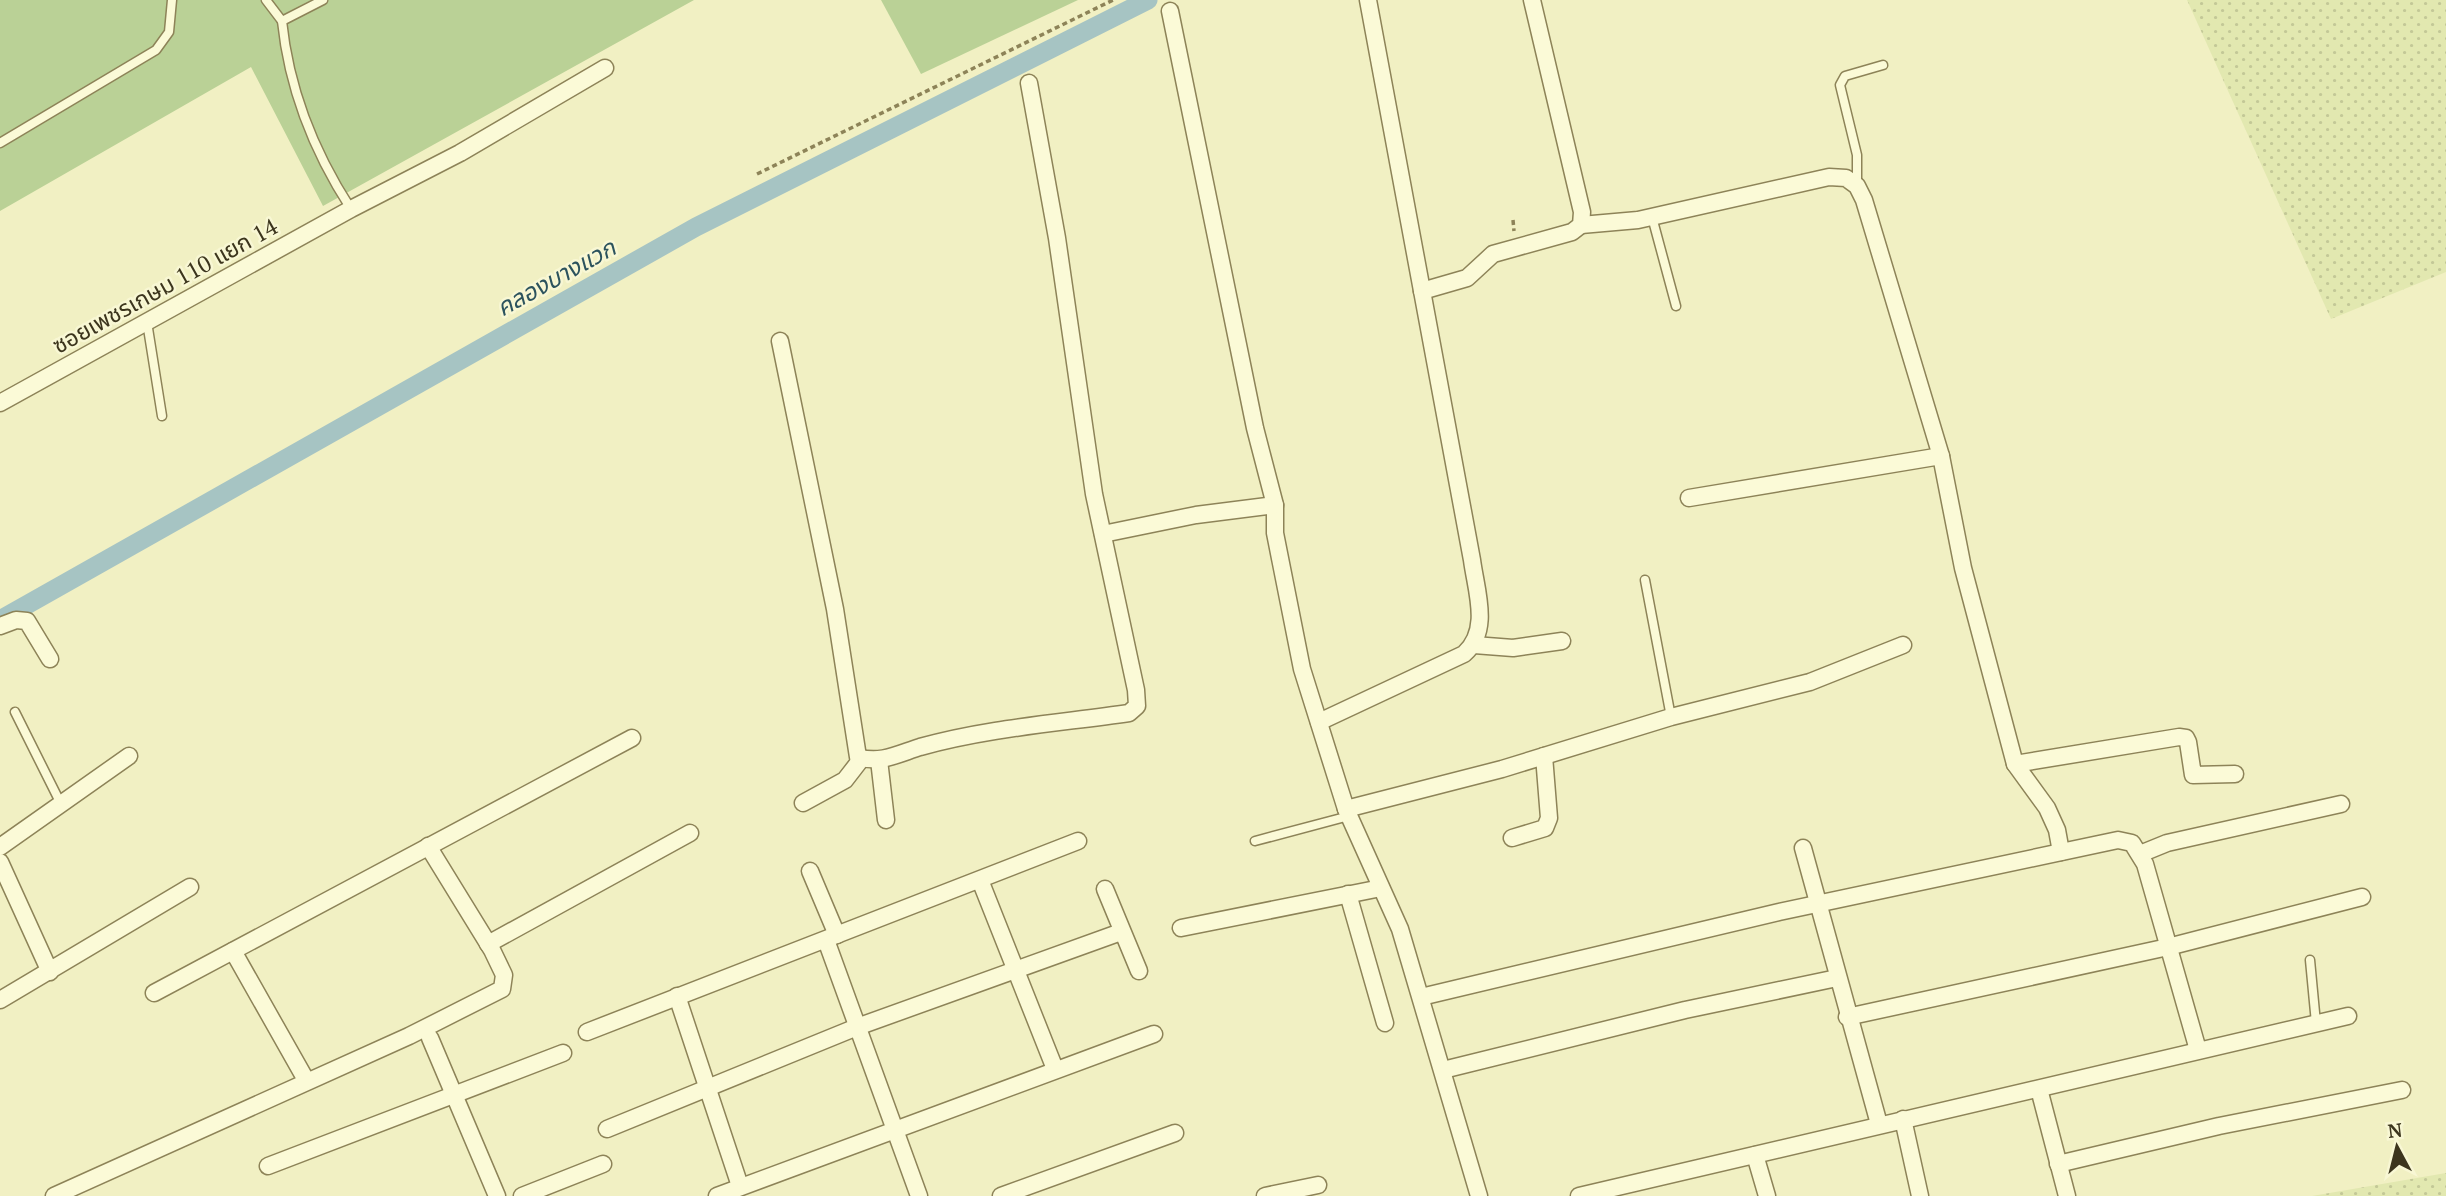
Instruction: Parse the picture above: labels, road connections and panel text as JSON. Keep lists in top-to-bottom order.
{
  "streets": {
    "street": ["ซอยเพชรเกษม 110 แยก 14"]
  },
  "water": ["คลองบางแวก"],
  "north": "top"
}
